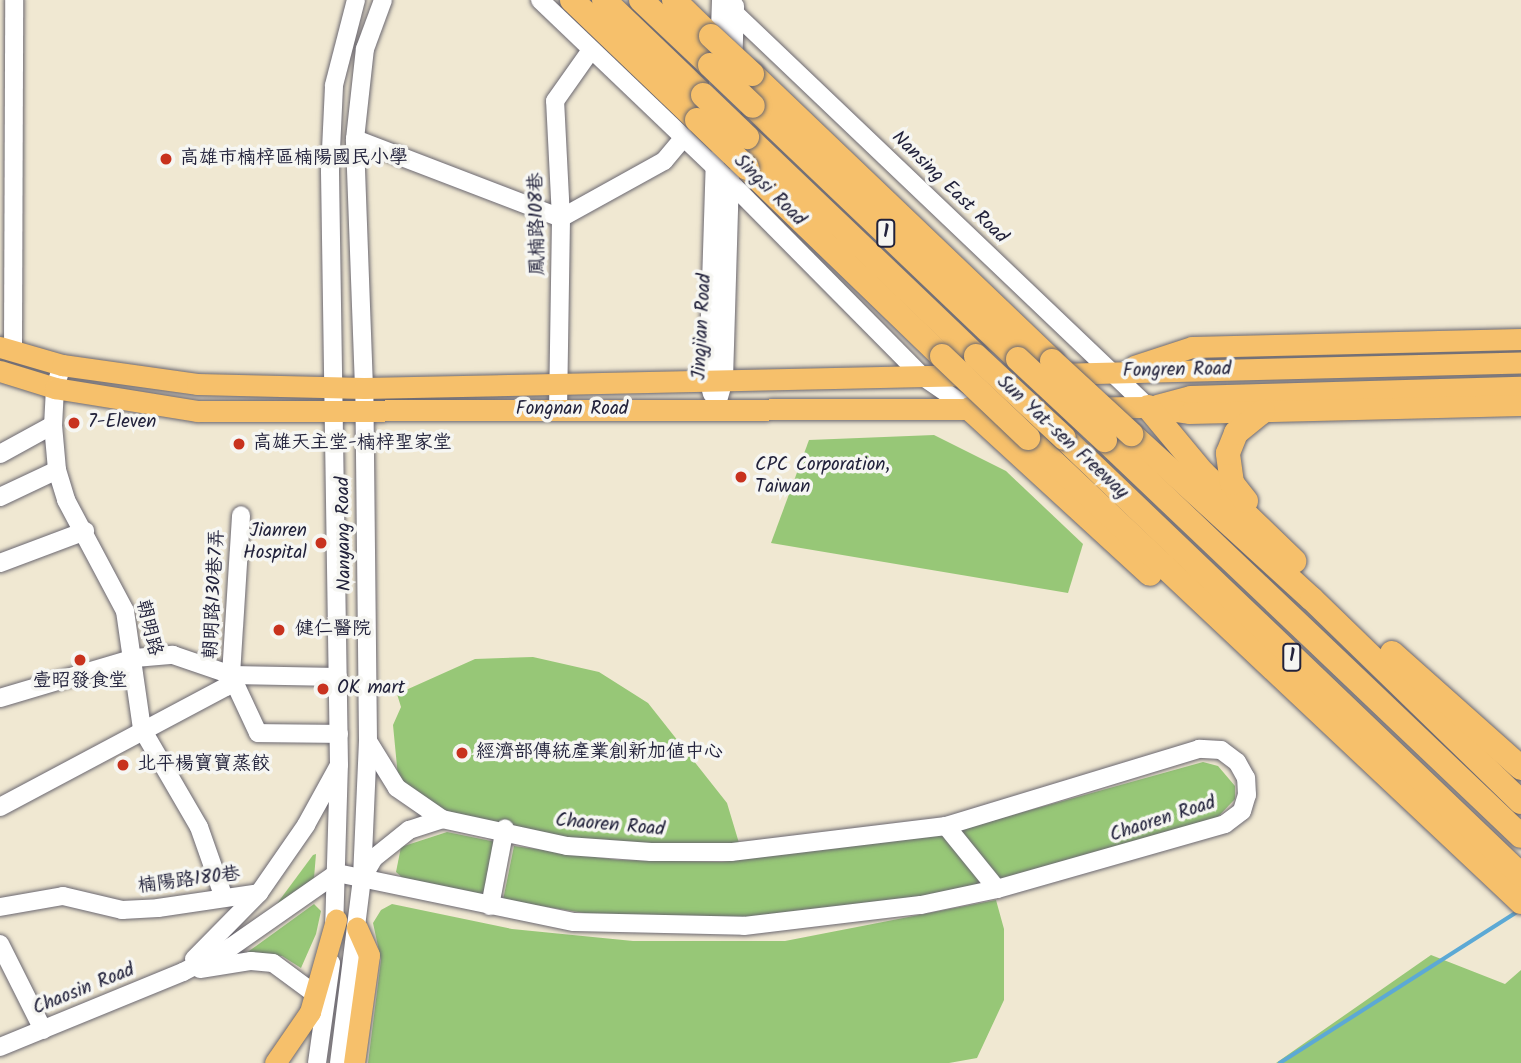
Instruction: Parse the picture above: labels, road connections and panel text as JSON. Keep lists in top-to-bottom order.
{
  "streets": {
    "highway": ["1", "Sun Yat-sen Freeway"],
    "main road": ["Fongren Road", "Fongnan Road"],
    "street": [
      "Nansing East Road",
      "Singsi Road",
      "鳳楠路108巷",
      "Jingjian Road",
      "Nanyang Road",
      "朝明路130巷7弄",
      "朝明路",
      "Chaoren Road",
      "楠陽路180巷",
      "Chaosin Road"
    ]
  },
  "crossings": [
    ["Nansing East Road", "Jingjian Road"],
    ["Nansing East Road", "Fongren Road"],
    ["Nansing East Road", "Fongnan Road"],
    ["Singsi Road", "鳳楠路108巷"],
    ["Singsi Road", "Jingjian Road"],
    ["Singsi Road", "Fongnan Road"],
    ["鳳楠路108巷", "Fongnan Road"],
    ["Jingjian Road", "Fongnan Road"],
    ["Fongren Road", "Fongnan Road"],
    ["Fongnan Road", "Nanyang Road"],
    ["Fongnan Road", "朝明路"],
    ["Nanyang Road", "Chaoren Road"],
    ["Nanyang Road", "Chaosin Road"],
    ["朝明路", "楠陽路180巷"],
    ["Chaoren Road", "Chaosin Road"],
    ["楠陽路180巷", "Chaosin Road"]
  ],
  "places": [
    "高雄市楠梓區楠陽國民小學",
    "7-Eleven",
    "高雄天主堂-楠梓聖家堂",
    "CPC Corporation, Taiwan",
    "Jianren Hospital",
    "健仁醫院",
    "壹昭發食堂",
    "OK mart",
    "經濟部傳統產業創新加值中心",
    "北平楊寶寶蒸餃"
  ]
}
